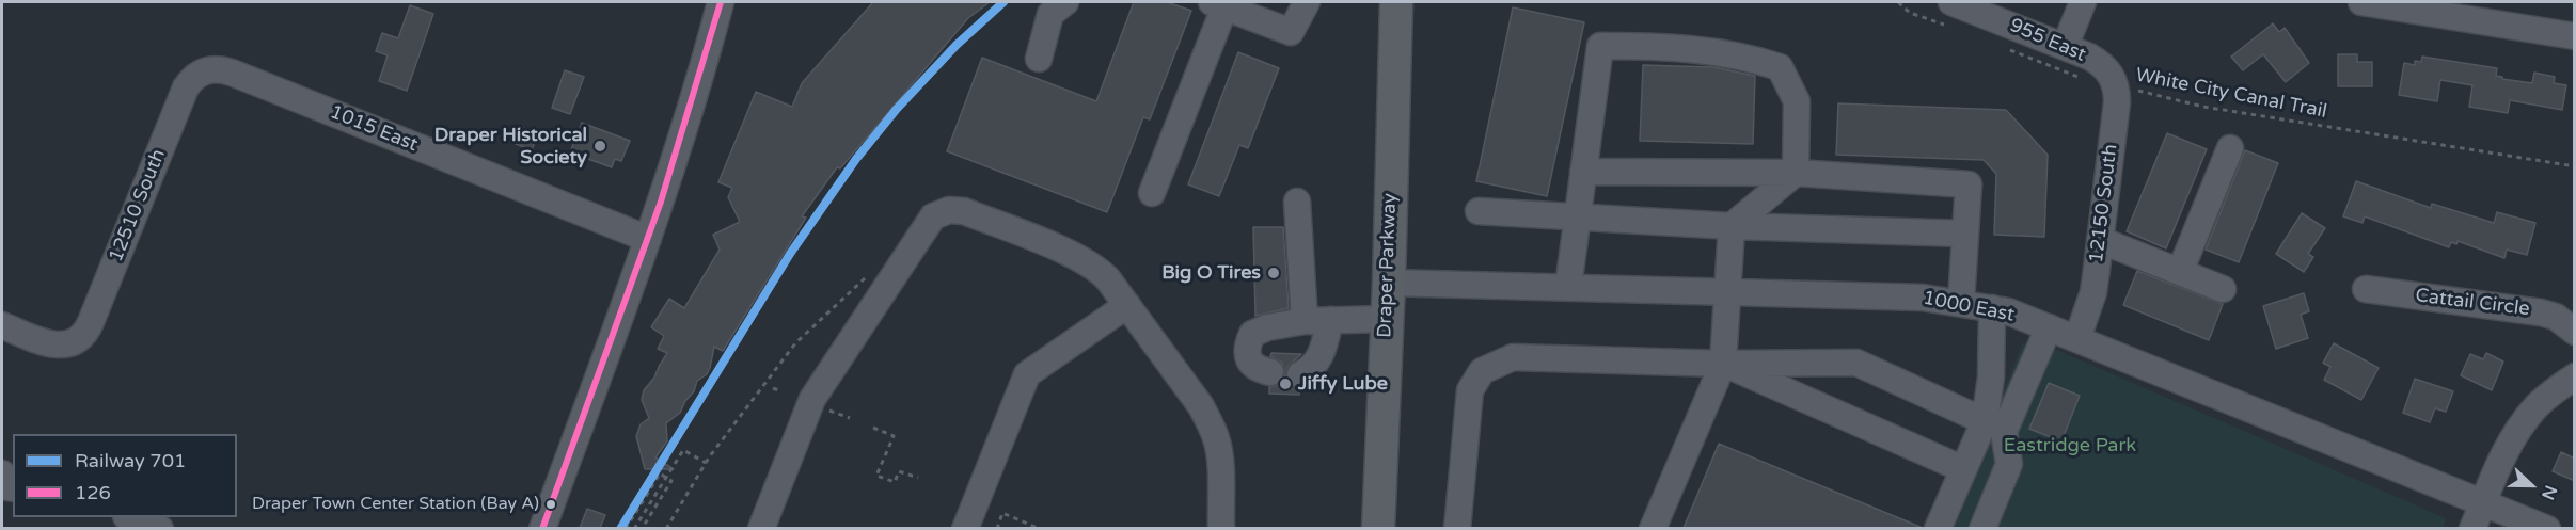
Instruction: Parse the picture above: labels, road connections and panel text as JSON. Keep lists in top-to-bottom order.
{
  "streets": {
    "main road": ["Draper Parkway"],
    "street": [
      "955 East",
      "1015 East",
      "12150 South",
      "12510 South",
      "Cattail Circle",
      "1000 East"
    ],
    "path": ["White City Canal Trail"]
  },
  "crossings": [
    ["955 East", "White City Canal Trail"],
    ["955 East", "12150 South"],
    ["White City Canal Trail", "12150 South"],
    ["1015 East", "12510 South"],
    ["12150 South", "1000 East"],
    ["Draper Parkway", "1000 East"]
  ],
  "parks": ["Eastridge Park"],
  "places": [
    "Draper Historical Society",
    "Big O Tires",
    "Jiffy Lube",
    "Draper Town Center Station (Bay A)"
  ],
  "lines": ["rail line 701", "transit line 126"],
  "legend": ["Railway 701", "126"],
  "north": "right"
}
